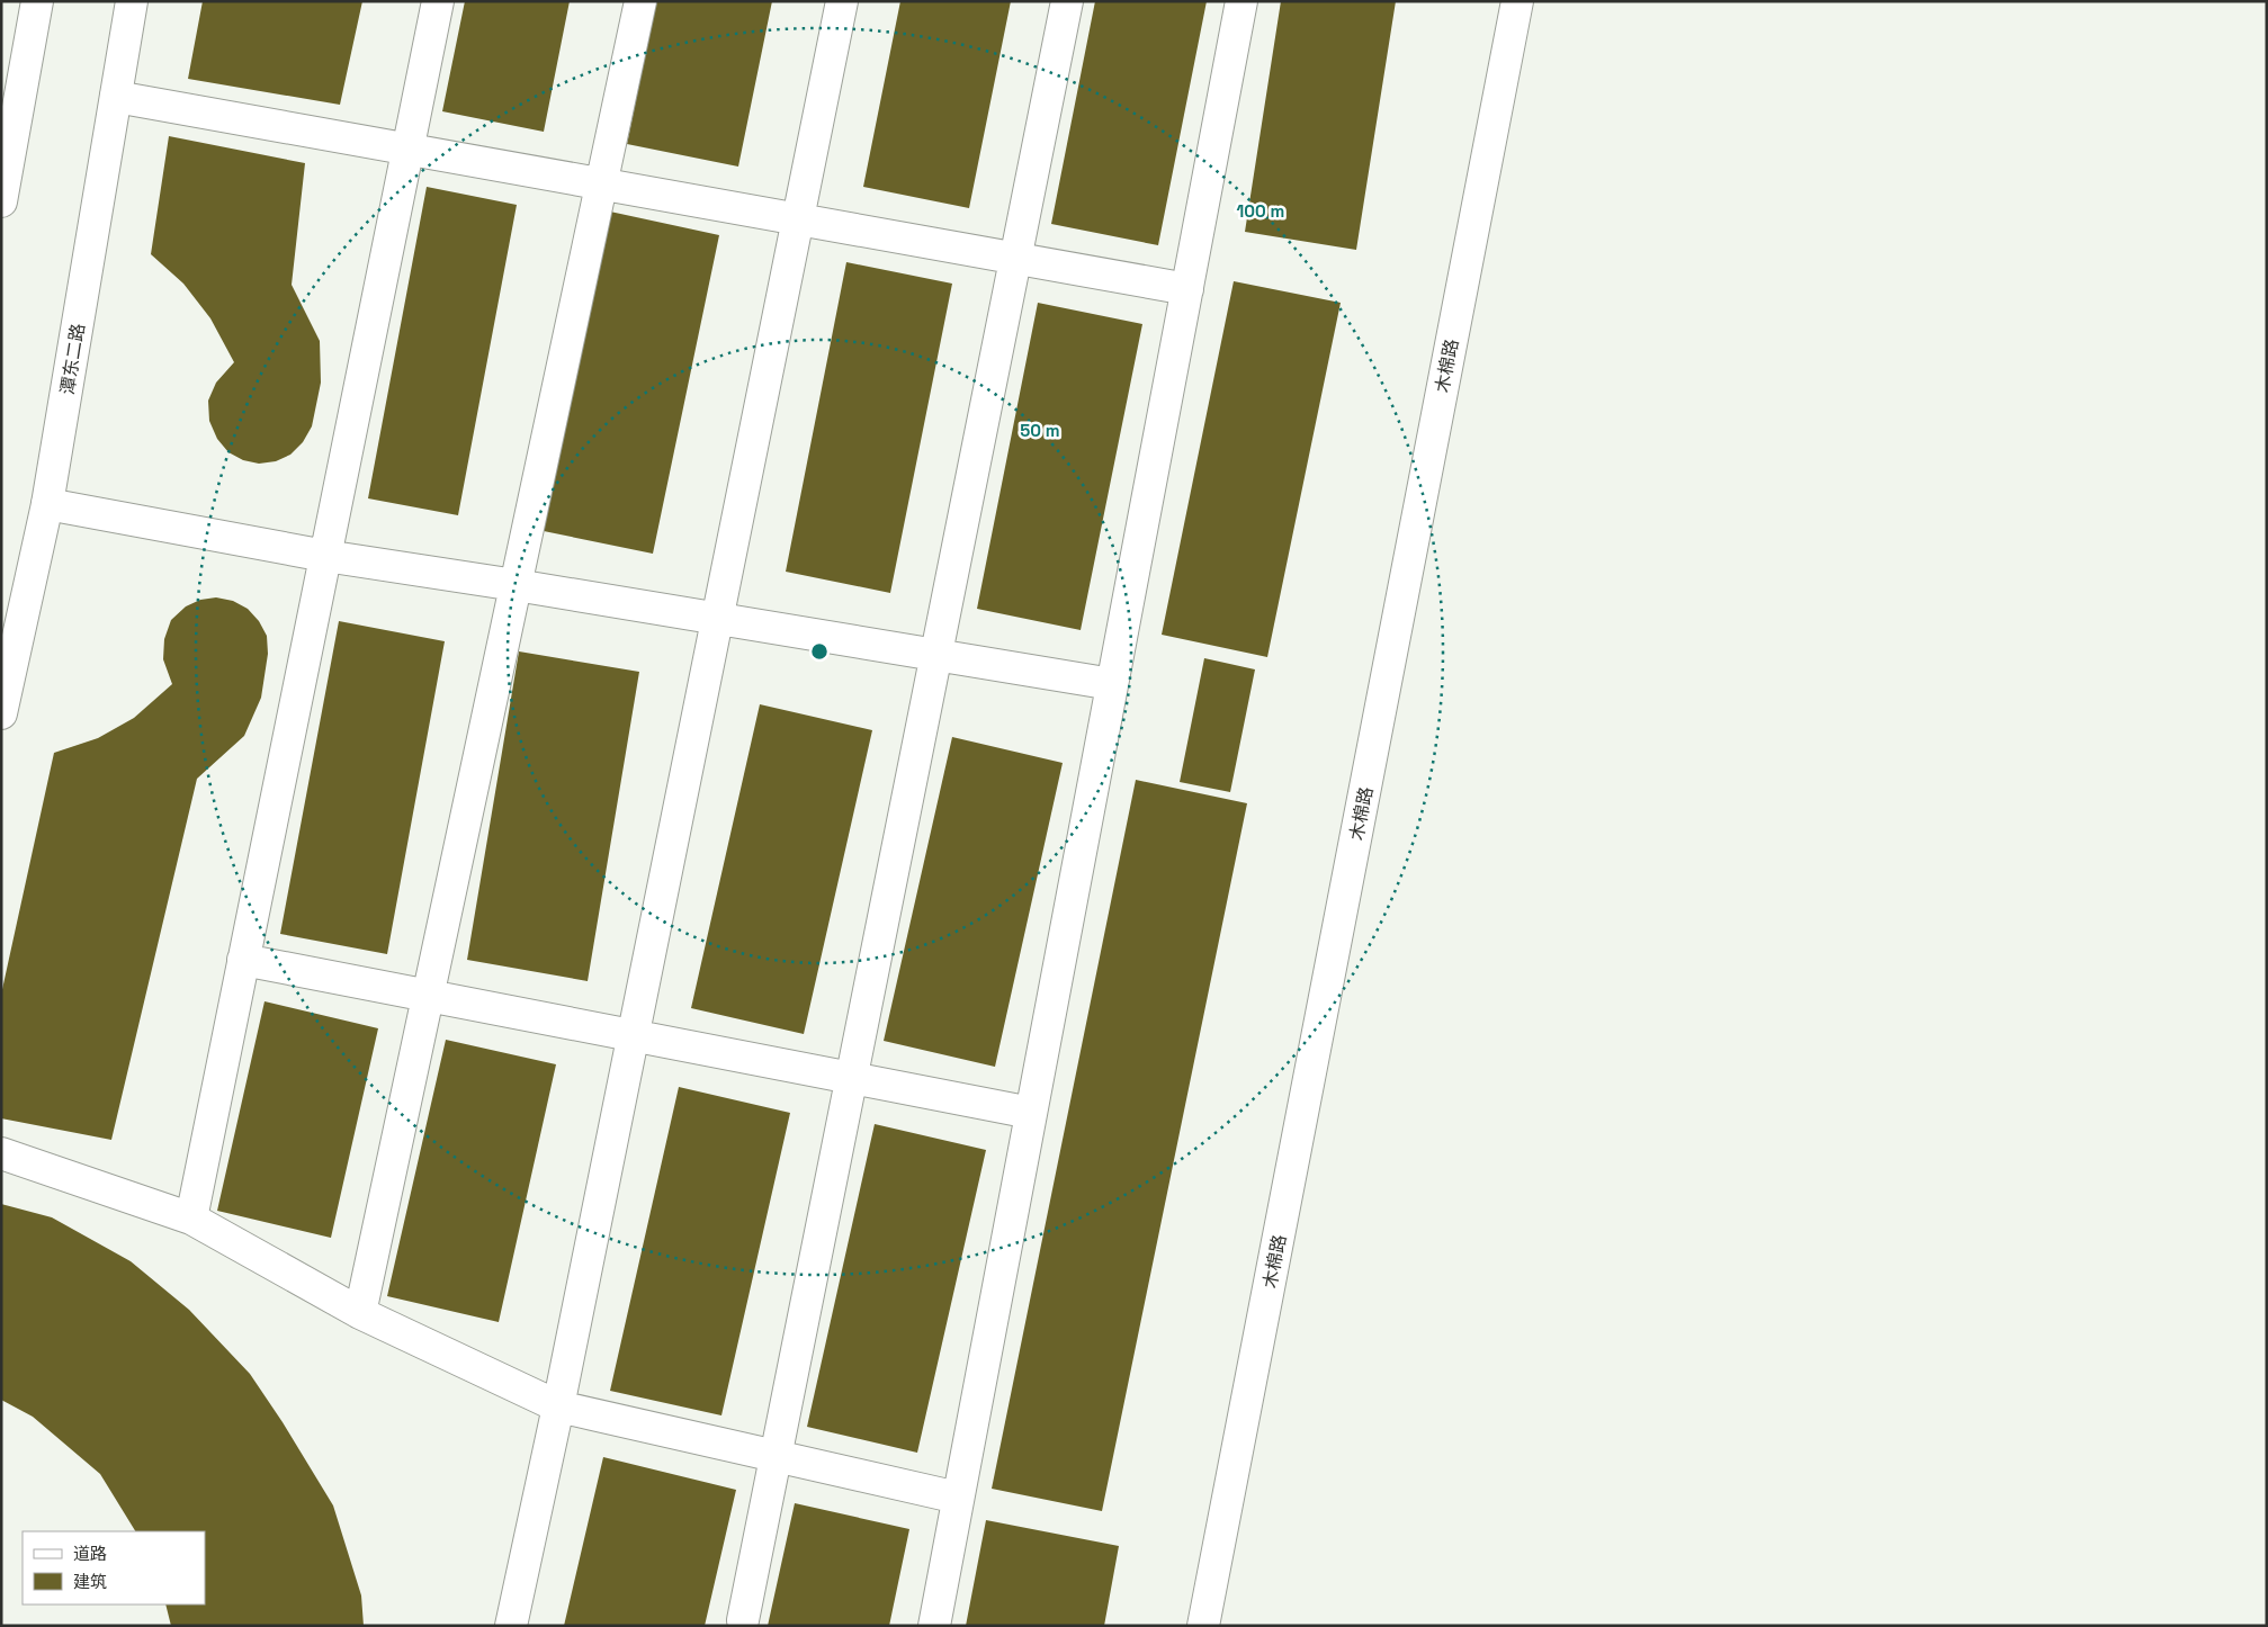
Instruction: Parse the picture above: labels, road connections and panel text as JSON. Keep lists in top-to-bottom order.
{
  "streets": {
    "main road": ["潭东二路", "木棉路"]
  },
  "legend": ["道路", "建筑"],
  "rings": ["100 m", "50 m"]
}
